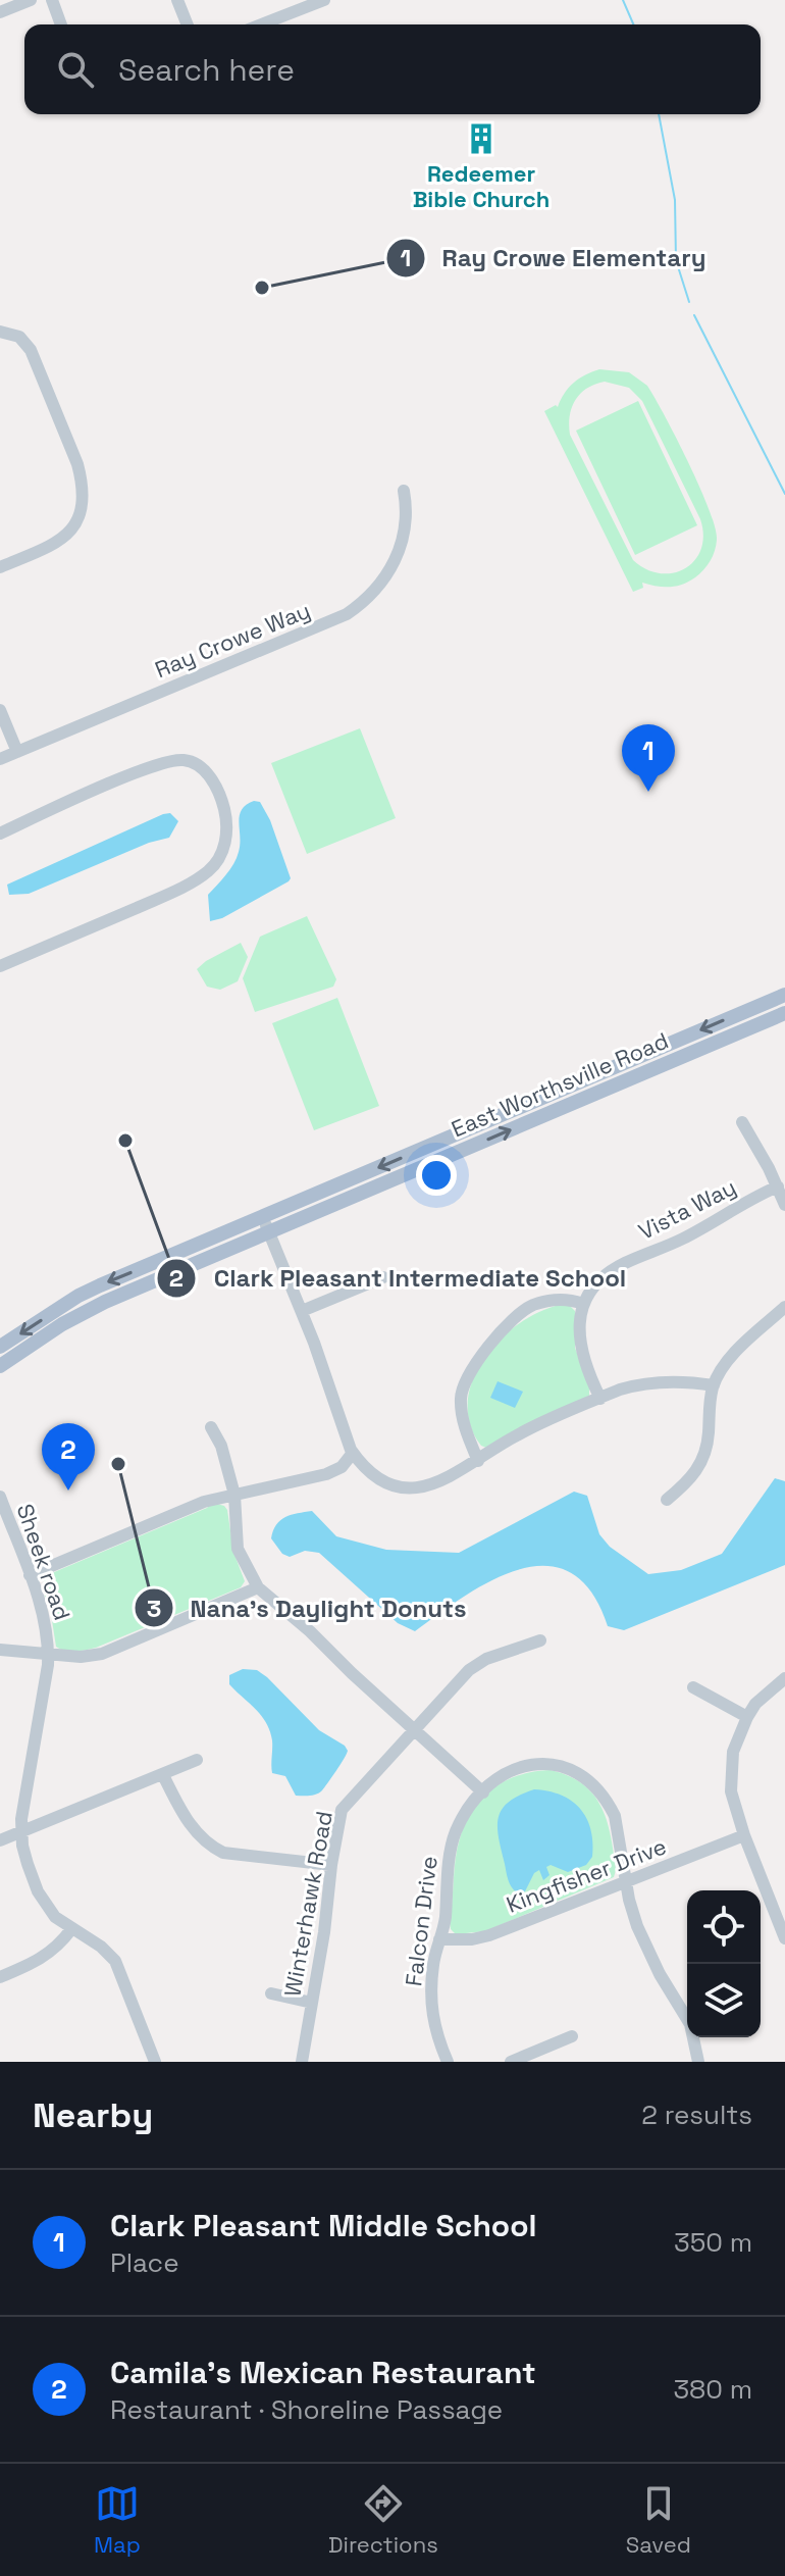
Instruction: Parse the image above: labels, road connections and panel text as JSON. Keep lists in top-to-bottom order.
{
  "streets": {
    "main road": ["East Worthsville Road"],
    "street": [
      "Ray Crowe Way",
      "Vista Way",
      "Sheek road",
      "Kingfisher Drive",
      "Winterhawk Road",
      "Falcon Drive"
    ]
  },
  "crossings": [
    ["Kingfisher Drive", "Falcon Drive"]
  ],
  "places": {
    "building": ["Redeemer Bible Church"],
    "other": ["Ray Crowe Elementary", "Clark Pleasant Intermediate School", "Nana's Daylight Donuts"]
  },
  "page": {
    "search": "Search here",
    "pins": ["1", "2"],
    "heading": ["Nearby", "2 results"],
    "list": [
      {
        "mark": "1",
        "name": "Clark Pleasant Middle School",
        "note": "Place",
        "value": "350 m"
      },
      {
        "mark": "2",
        "name": "Camila's Mexican Restaurant",
        "note": "Restaurant · Shoreline Passage",
        "value": "380 m"
      }
    ],
    "nav": ["Map", "Directions", "Saved"]
  }
}
